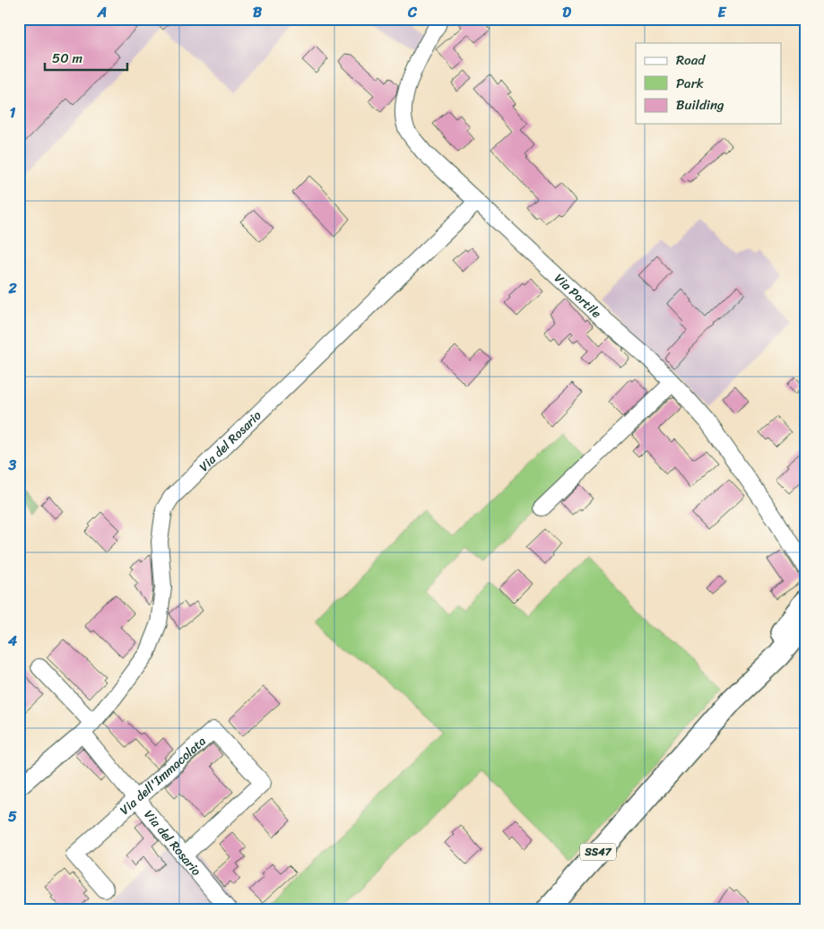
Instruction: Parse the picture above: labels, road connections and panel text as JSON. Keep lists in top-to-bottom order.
{
  "streets": {
    "highway": ["SS47"],
    "street": ["Via Portile", "Via del Rosario", "Via dell'Immacolata"]
  },
  "crossings": [
    ["Via Portile", "Via del Rosario"],
    ["Via del Rosario", "Via dell'Immacolata"]
  ],
  "legend": ["Road", "Park", "Building"],
  "scale_bar": "50 m",
  "grid": {
    "columns": [
      "A",
      "B",
      "C",
      "D",
      "E"
    ],
    "rows": [
      "1",
      "2",
      "3",
      "4",
      "5"
    ]
  }
}
